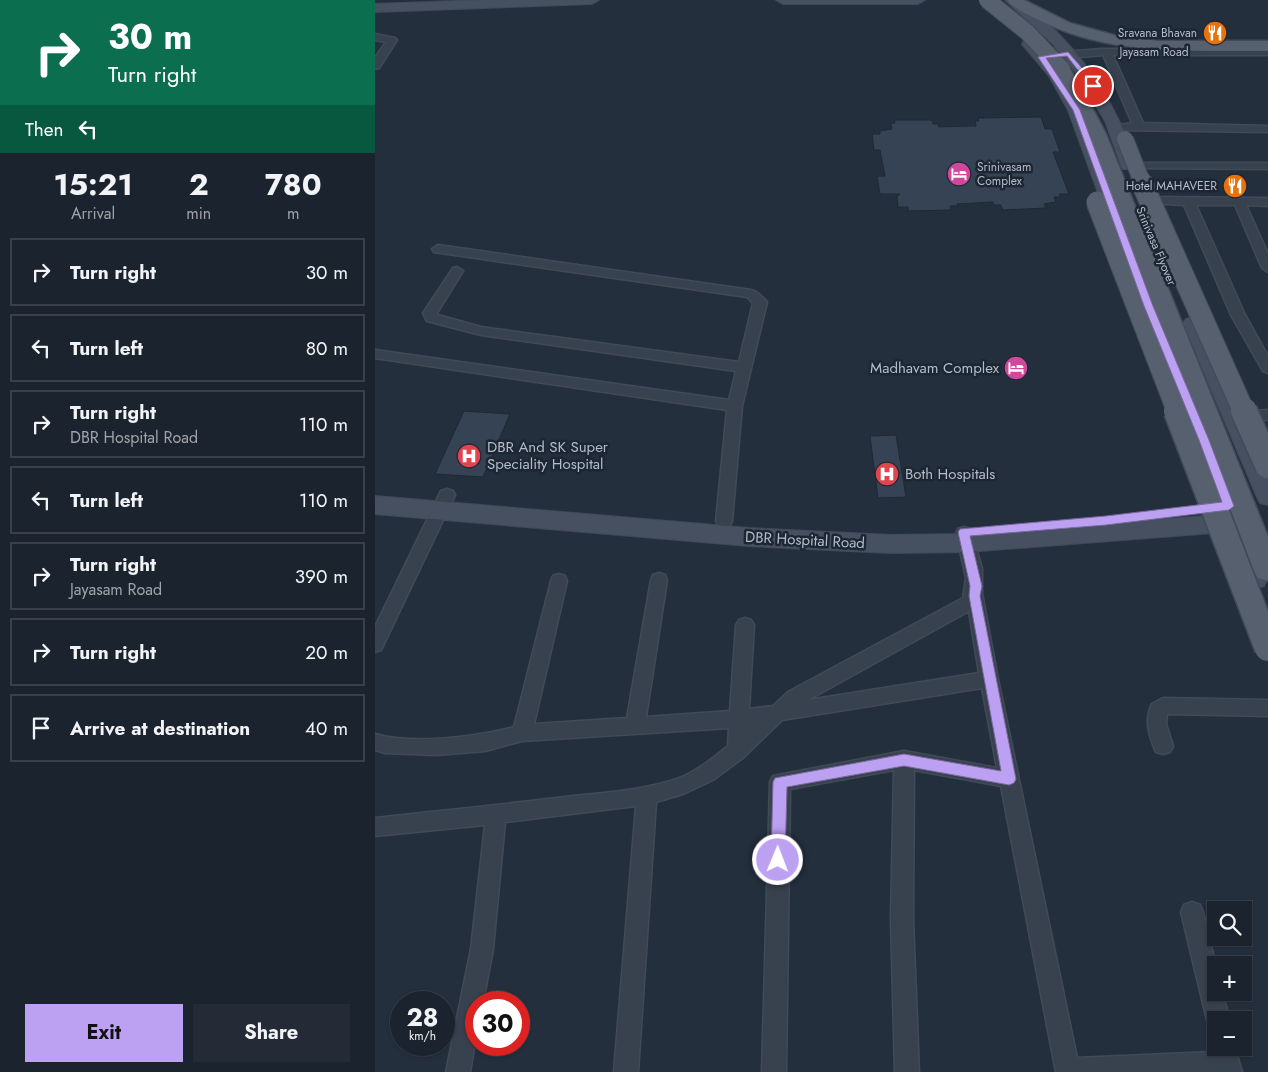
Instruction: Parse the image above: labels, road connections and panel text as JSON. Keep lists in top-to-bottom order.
{
  "streets": {
    "main road": ["Srinivasa Flyover"],
    "street": ["Jayasam Road", "DBR Hospital Road"]
  },
  "places": {
    "restaurant": ["Sravana Bhavan", "Hotel MAHAVEER"],
    "hotel": ["Srinivasam Complex", "Madhavam Complex"],
    "hospital": ["DBR And SK Super Speciality Hospital", "Both Hospitals"]
  },
  "page": {
    "turn": ["30 m", "Turn right"],
    "then": "Then",
    "eta": [
      "15:21",
      "Arrival",
      "2",
      "min",
      "780",
      "m"
    ],
    "list": [
      {
        "name": "Turn right",
        "value": "30 m"
      },
      {
        "name": "Turn left",
        "value": "80 m"
      },
      {
        "name": "Turn right",
        "note": "DBR Hospital Road",
        "value": "110 m"
      },
      {
        "name": "Turn left",
        "value": "110 m"
      },
      {
        "name": "Turn right",
        "note": "Jayasam Road",
        "value": "390 m"
      },
      {
        "name": "Turn right",
        "value": "20 m"
      },
      {
        "name": "Arrive at destination",
        "value": "40 m"
      }
    ],
    "map_buttons": ["+", "−"],
    "speed": "28 km/h",
    "limit": "30",
    "buttons": ["Exit", "Share"]
  }
}
